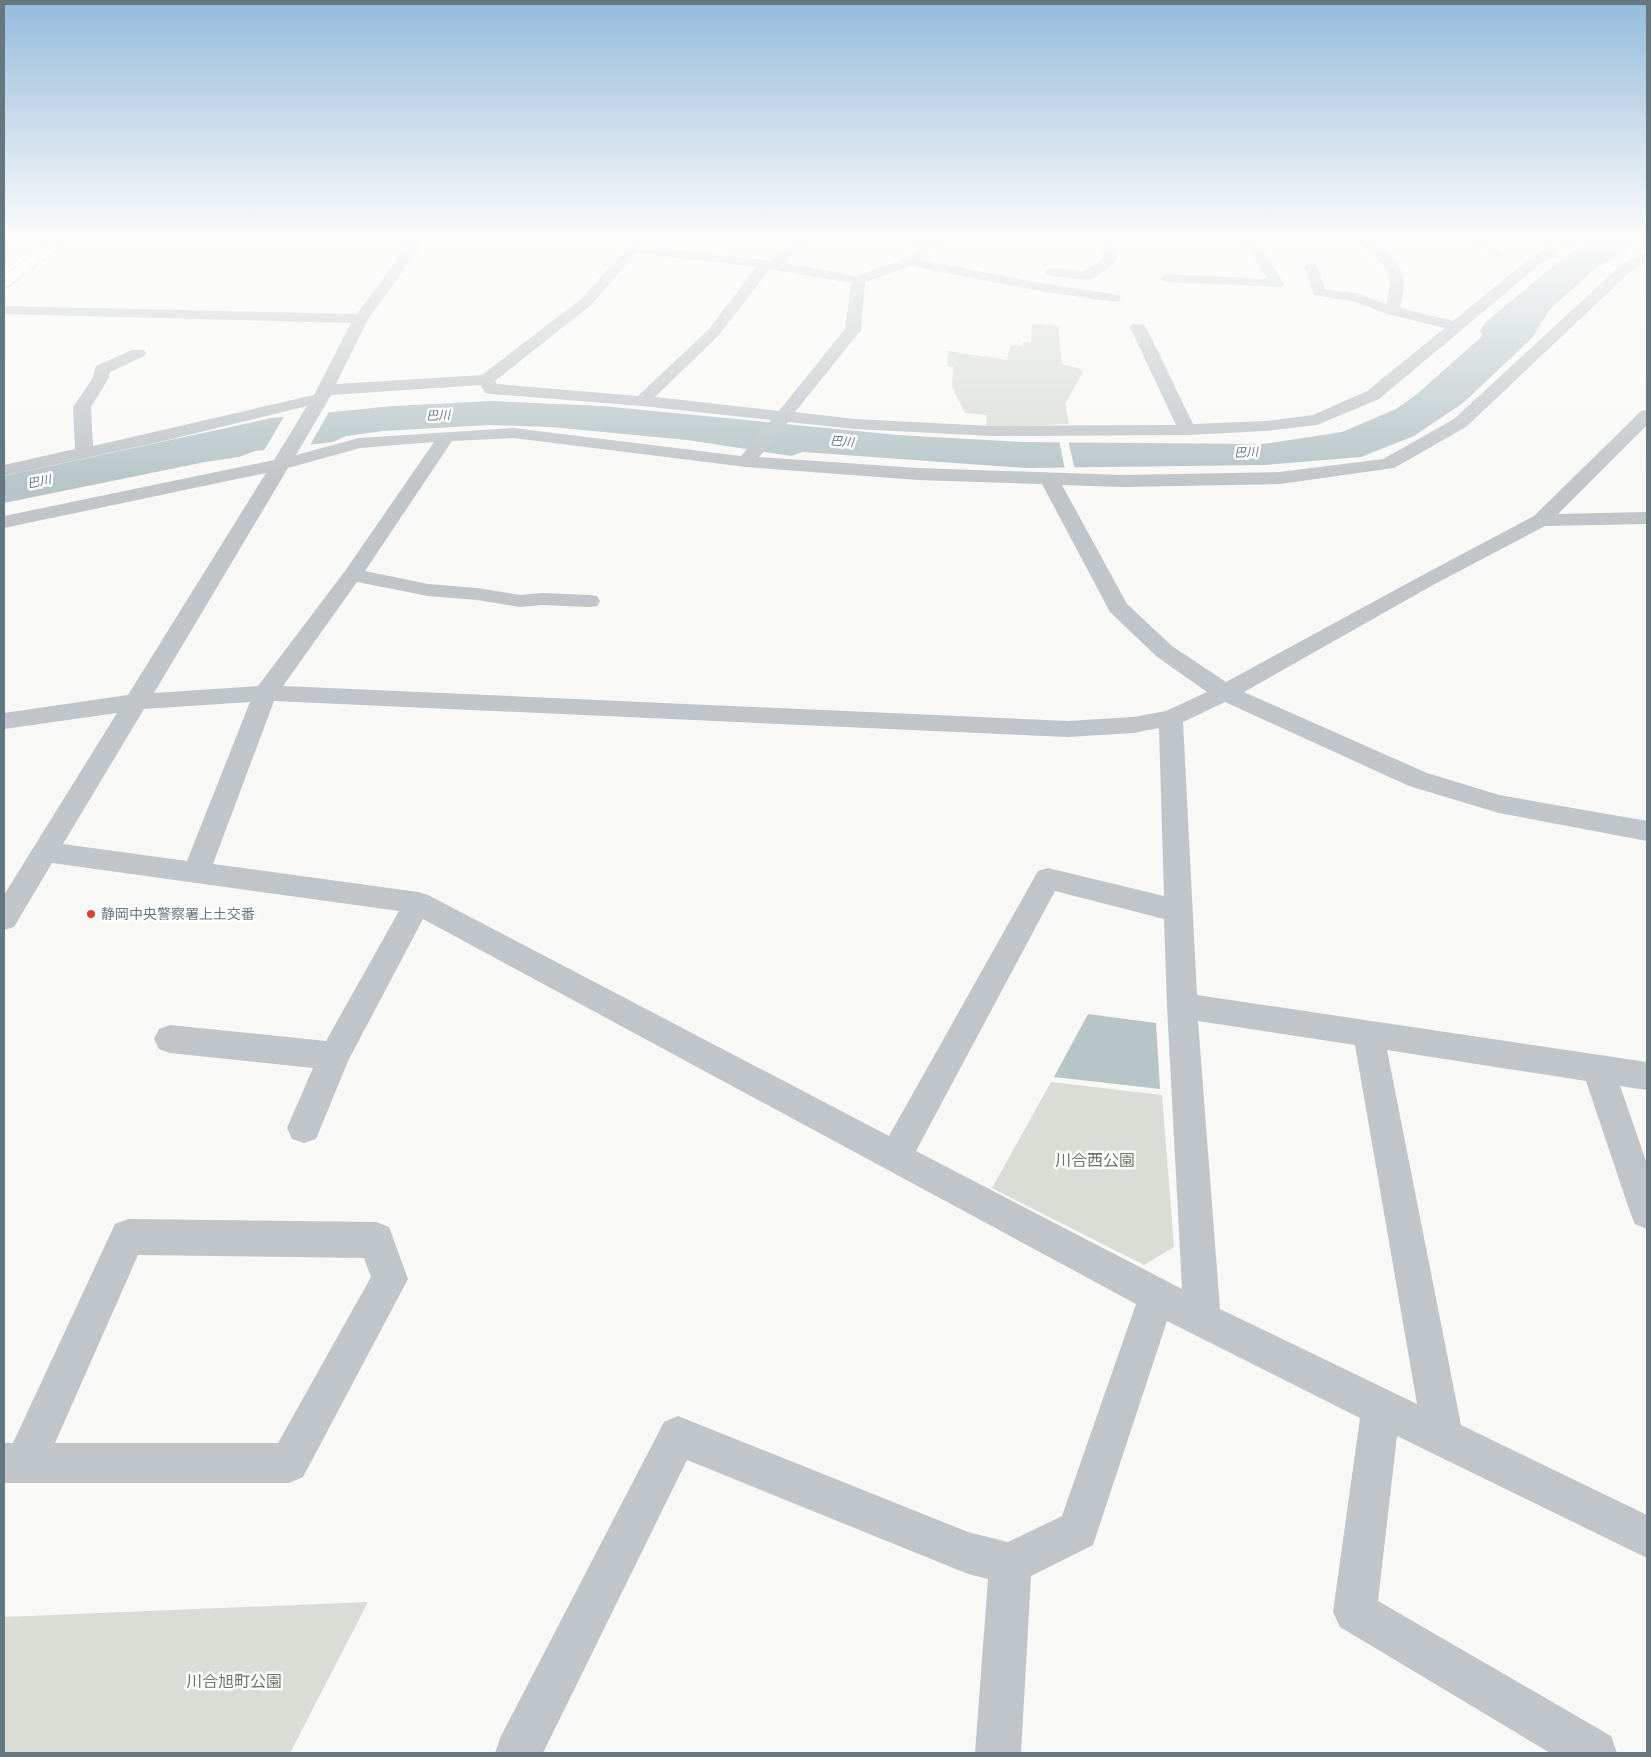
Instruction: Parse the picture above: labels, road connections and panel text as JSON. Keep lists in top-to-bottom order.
{
  "water": ["巴川"],
  "parks": ["川合西公園", "川合旭町公園"],
  "places": ["静岡中央警察署上土交番"]
}
